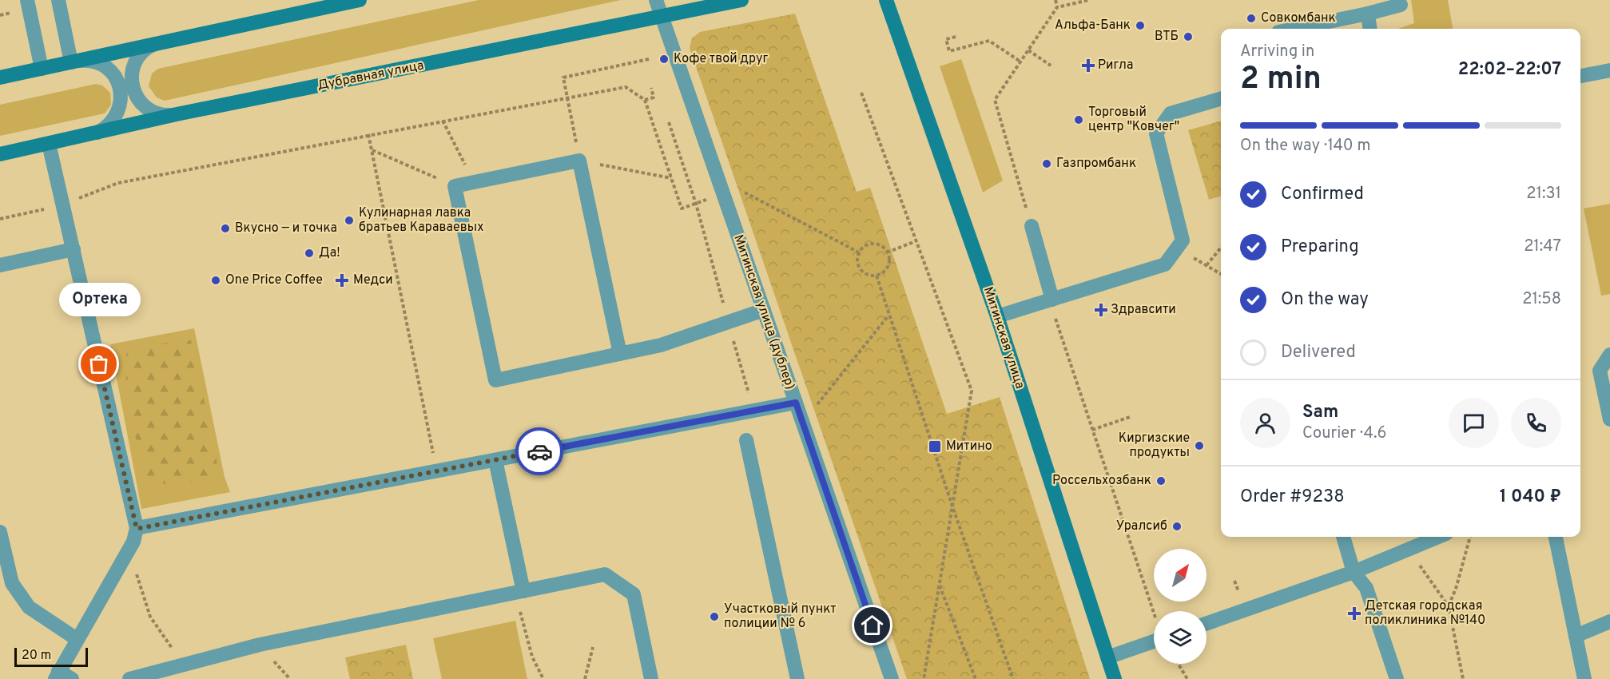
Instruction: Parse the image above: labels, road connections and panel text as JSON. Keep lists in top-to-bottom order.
{
  "streets": {
    "main road": ["Дубравная улица", "Митинская улица"],
    "street": ["Митинская улица (дублер)"]
  },
  "crossings": [
    ["Дубравная улица", "Митинская улица (дублер)"]
  ],
  "places": {
    "other": [
      "Совкомбанк",
      "Альфа-Банк",
      "ВТБ",
      "Кофе твой друг",
      "Торговый центр \"Ковчег\"",
      "Газпромбанк",
      "Кулинарная лавка братьев Караваевых",
      "Вкусно — и точка",
      "Да!",
      "One Price Coffee",
      "Ортека",
      "Киргизские продукты",
      "Россельхозбанк",
      "Уралсиб",
      "Участковый пункт полиции № 6"
    ],
    "health": [
      "Ригла",
      "Медси",
      "Здравсити",
      "Детская городская поликлиника №140"
    ],
    "transit": ["Митино"]
  },
  "scale_bar": "20 m",
  "north": "top right",
  "page": {
    "heading": ["2 min", "Arriving in", "22:02–22:07"],
    "panel": [
      "Sam",
      "Courier · 4.6",
      "Order #9238",
      "1 040 ₽"
    ],
    "bar": "On the way · 140 m",
    "list": [
      ["Confirmed", "21:31"],
      ["Preparing", "21:47"],
      ["On the way", "21:58"],
      "Delivered"
    ],
    "bubble": "Ортека",
    "scale": "20 m"
  }
}
